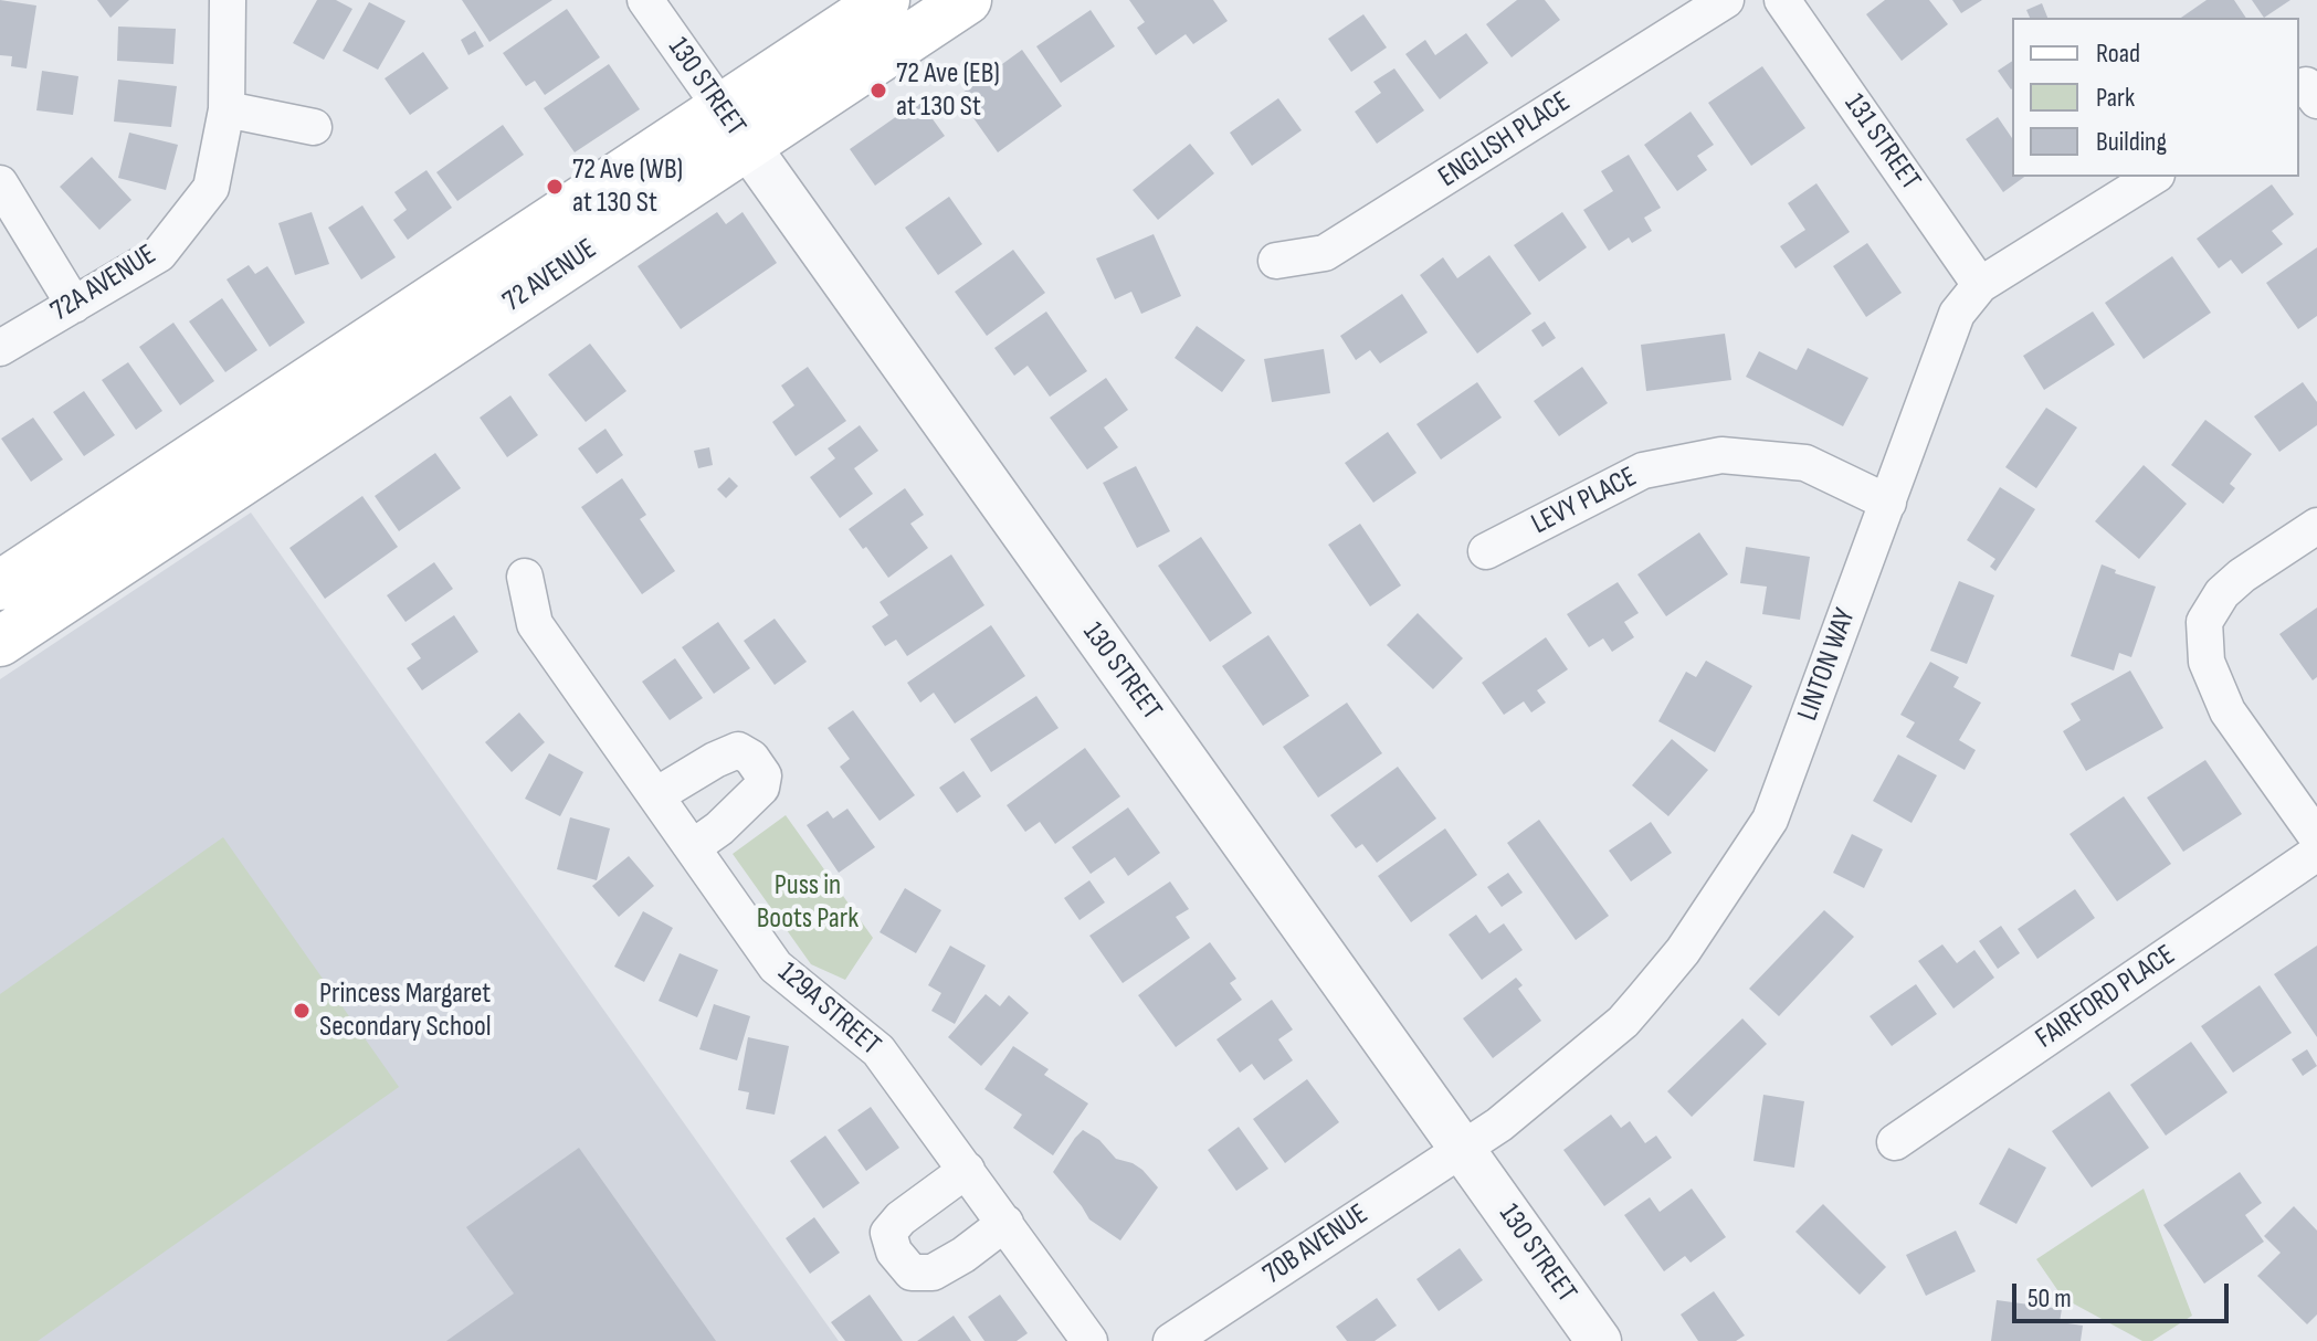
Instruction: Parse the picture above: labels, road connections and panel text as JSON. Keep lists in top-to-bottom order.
{
  "streets": {
    "main road": ["72 AVENUE"],
    "street": [
      "130 STREET",
      "ENGLISH PLACE",
      "131 STREET",
      "72A AVENUE",
      "LEVY PLACE",
      "LINTON WAY",
      "FAIRFORD PLACE",
      "129A STREET",
      "70B AVENUE"
    ]
  },
  "crossings": [
    ["130 STREET", "72 AVENUE"],
    ["130 STREET", "LINTON WAY"],
    ["130 STREET", "70B AVENUE"],
    ["131 STREET", "LINTON WAY"],
    ["LEVY PLACE", "LINTON WAY"],
    ["LINTON WAY", "70B AVENUE"]
  ],
  "parks": ["Puss in Boots Park"],
  "places": ["72 Ave (EB) at 130 St", "72 Ave (WB) at 130 St", "Princess Margaret Secondary School"],
  "legend": ["Road", "Park", "Building"],
  "scale_bar": "50 m"
}
